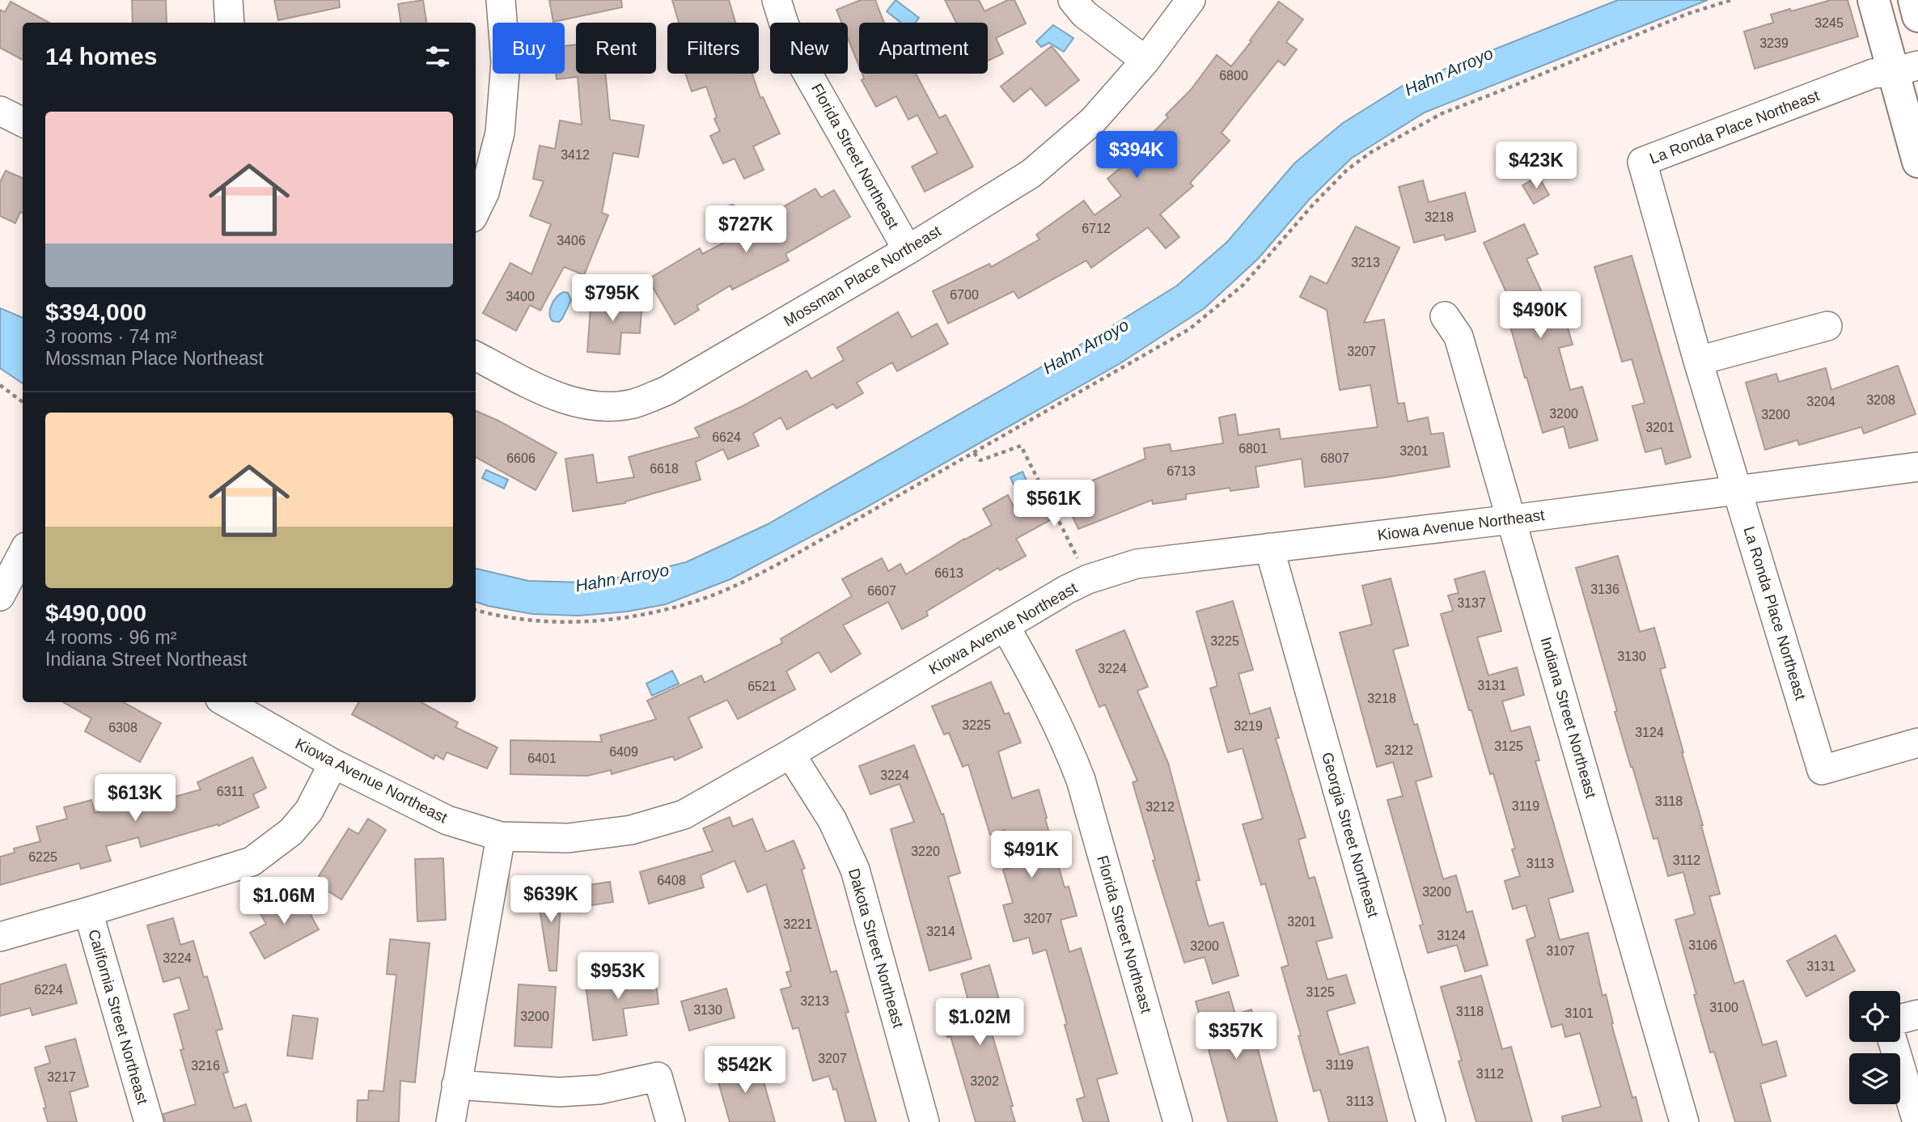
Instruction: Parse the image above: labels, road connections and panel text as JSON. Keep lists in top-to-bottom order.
{
  "streets": {
    "street": [
      "La Ronda Place Northeast",
      "Florida Street Northeast",
      "Mossman Place Northeast",
      "Kiowa Avenue Northeast",
      "Indiana Street Northeast",
      "Georgia Street Northeast",
      "Dakota Street Northeast",
      "California Street Northeast"
    ]
  },
  "crossings": [
    ["La Ronda Place Northeast", "Kiowa Avenue Northeast"],
    ["Florida Street Northeast", "Mossman Place Northeast"],
    ["Florida Street Northeast", "Kiowa Avenue Northeast"],
    ["Kiowa Avenue Northeast", "Indiana Street Northeast"],
    ["Kiowa Avenue Northeast", "Georgia Street Northeast"],
    ["Kiowa Avenue Northeast", "Dakota Street Northeast"]
  ],
  "water": ["Hahn Arroyo"],
  "house_numbers": [
    "3245",
    "3239",
    "6800",
    "3412",
    "3218",
    "6712",
    "3406",
    "3213",
    "6700",
    "3400",
    "3207",
    "3208",
    "3204",
    "3200",
    "3200",
    "3201",
    "6624",
    "6801",
    "3201",
    "6606",
    "6807",
    "6618",
    "6713",
    "6613",
    "3136",
    "6607",
    "3137",
    "3225",
    "3130",
    "3224",
    "3131",
    "6521",
    "3218",
    "3225",
    "3219",
    "6308",
    "3124",
    "3125",
    "3212",
    "6409",
    "6401",
    "3224",
    "6311",
    "3118",
    "3119",
    "3212",
    "3220",
    "6225",
    "3112",
    "3113",
    "6408",
    "3200",
    "3207",
    "3201",
    "3221",
    "3214",
    "3124",
    "3106",
    "3200",
    "3107",
    "3224",
    "3131",
    "6224",
    "3125",
    "3213",
    "3100",
    "3130",
    "3118",
    "3101",
    "3200",
    "3207",
    "3119",
    "3216",
    "3112",
    "3217",
    "3202",
    "3113"
  ],
  "page": {
    "chip": [
      "Buy",
      "Rent",
      "Filters",
      "New",
      "Apartment"
    ],
    "heading": "14 homes",
    "list": [
      {
        "name": "$394,000",
        "note": "3 rooms · 74 m² · Mossman Place Northeast"
      },
      {
        "name": "$490,000",
        "note": "4 rooms · 96 m² · Indiana Street Northeast"
      }
    ],
    "price": [
      "$394K",
      "$423K",
      "$727K",
      "$795K",
      "$490K",
      "$561K",
      "$613K",
      "$491K",
      "$639K",
      "$1.06M",
      "$953K",
      "$1.02M",
      "$357K",
      "$542K"
    ]
  }
}
